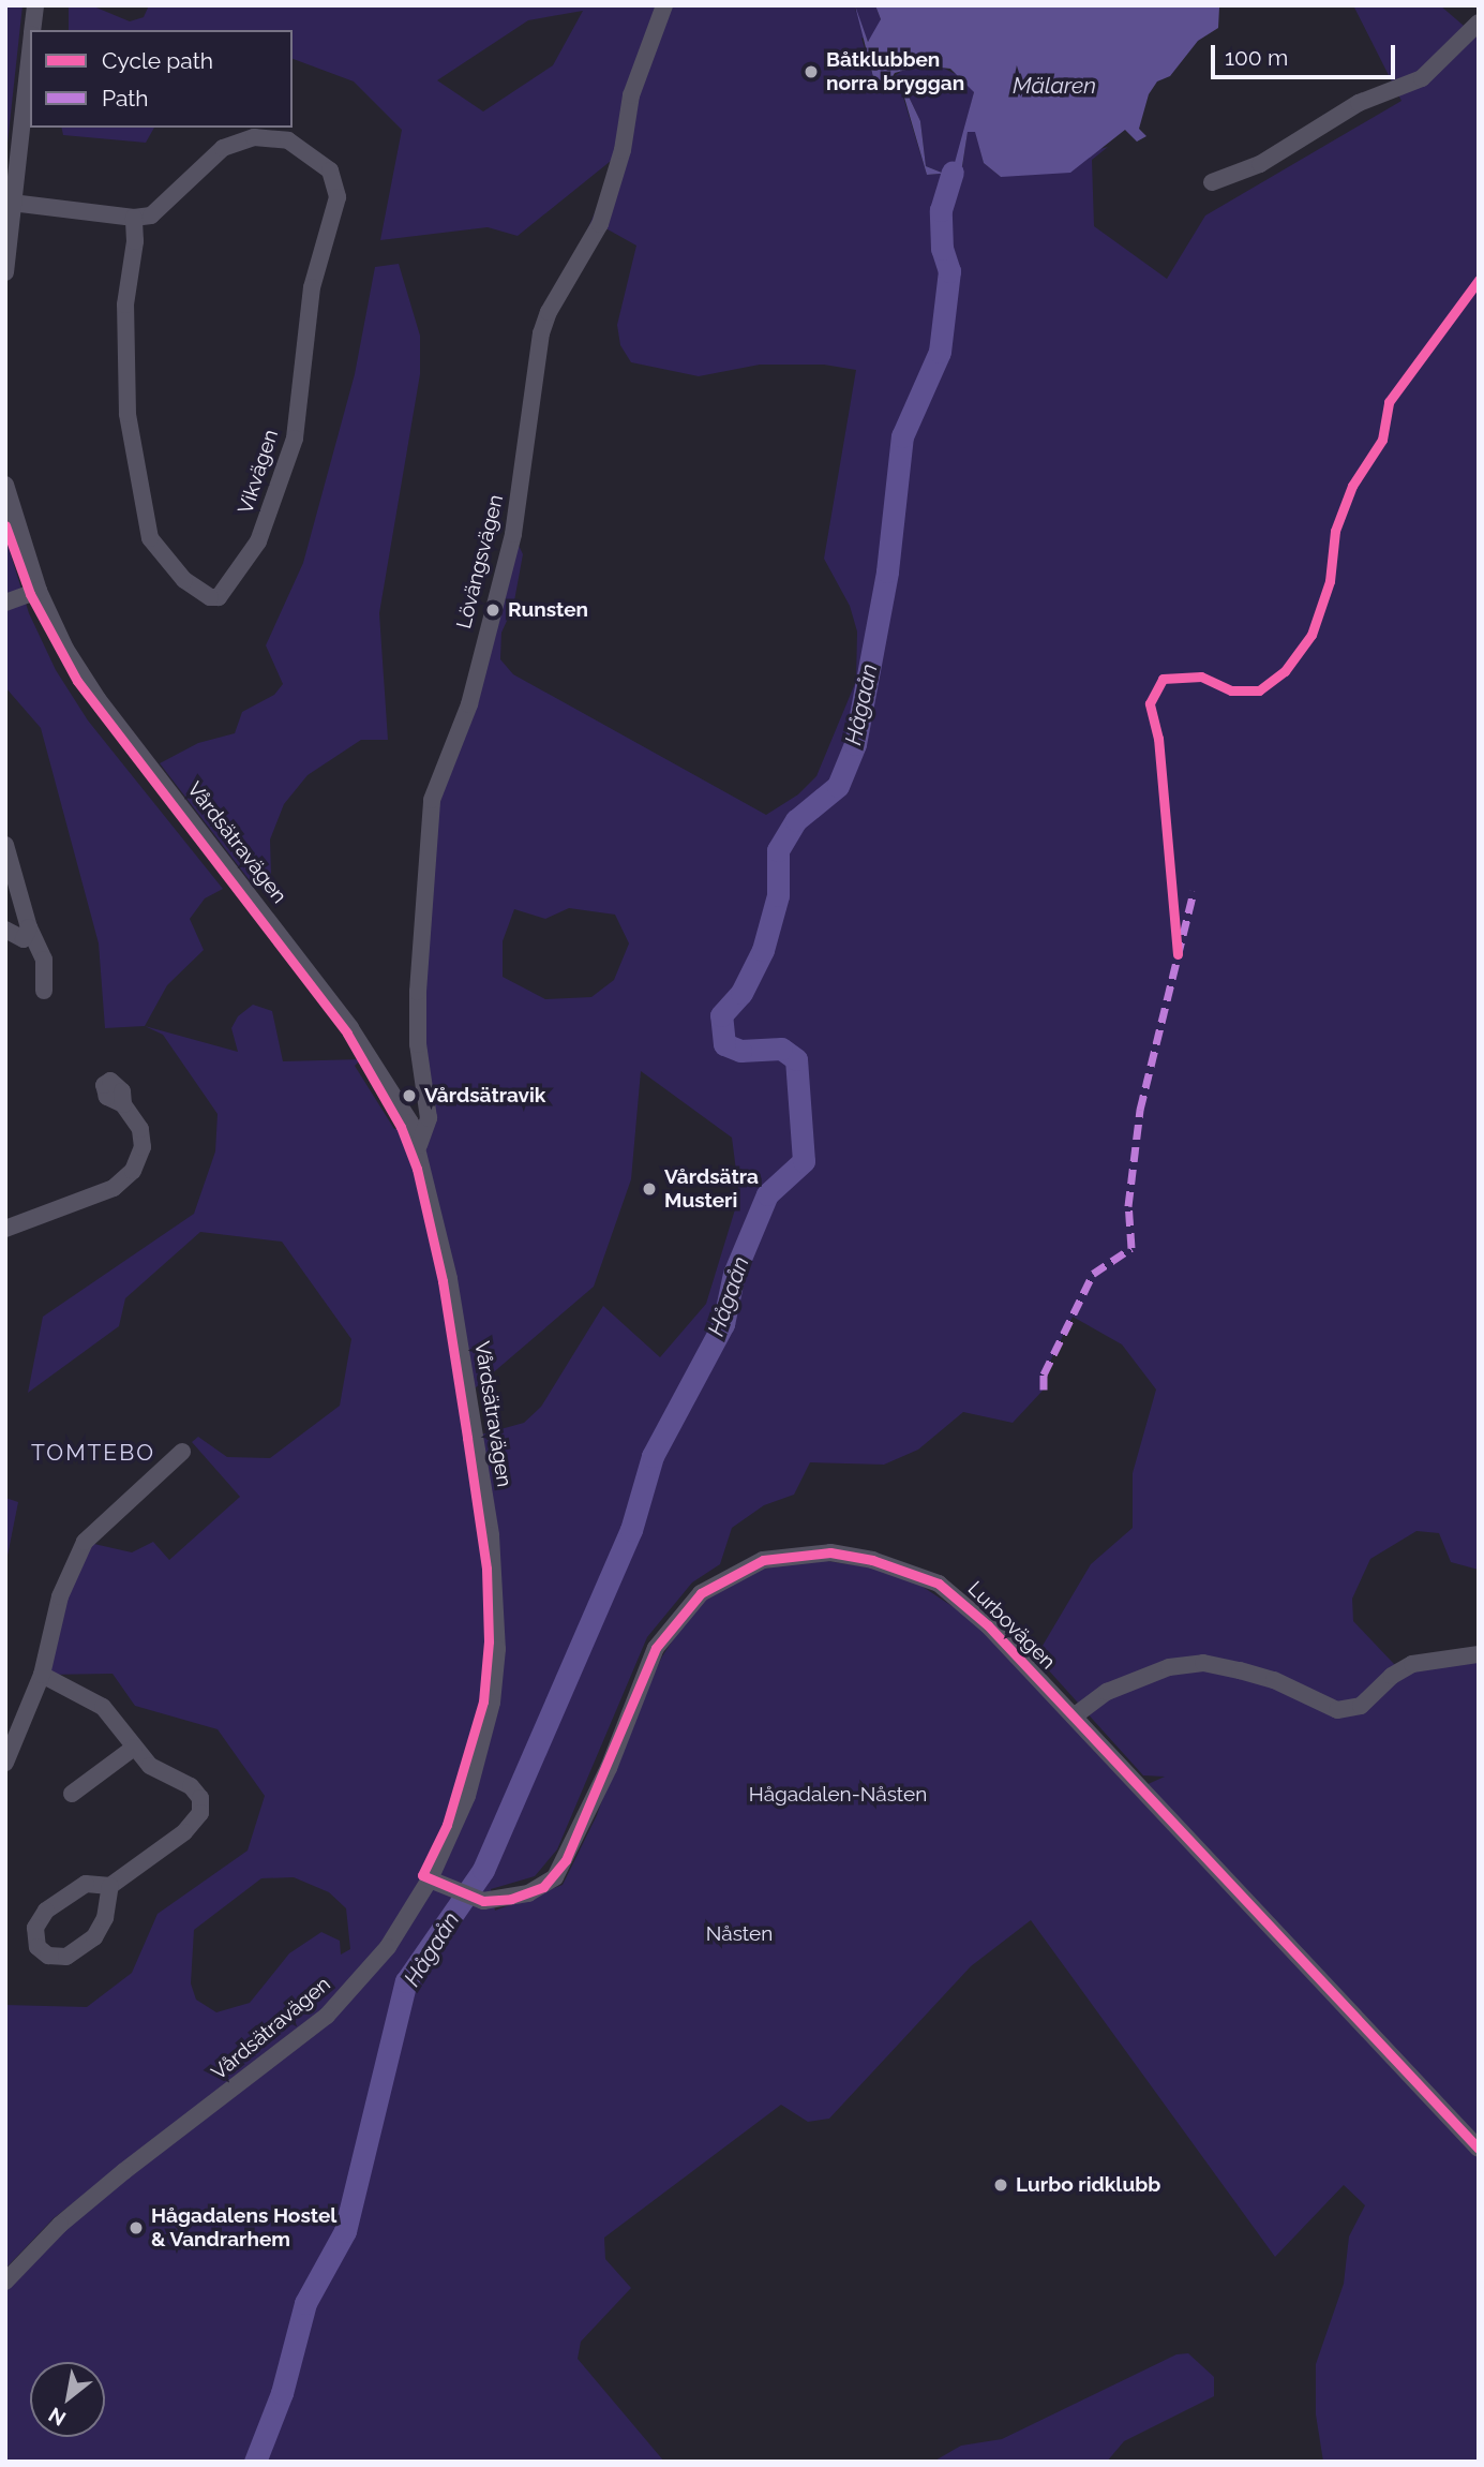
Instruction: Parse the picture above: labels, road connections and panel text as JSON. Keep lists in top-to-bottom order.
{
  "streets": {
    "street": [
      "Vikvägen",
      "Lövängsvägen",
      "Vårdsätravägen",
      "Lurbovägen"
    ]
  },
  "crossings": [
    ["Lövängsvägen", "Vårdsätravägen"],
    ["Vårdsätravägen", "Lurbovägen"]
  ],
  "districts": ["TOMTEBO"],
  "water": ["Mälaren", "Hågaån"],
  "parks": ["Hågadalen-Nåsten", "Nåsten"],
  "places": [
    "Båtklubben norra bryggan",
    "Runsten",
    "Vårdsätravik",
    "Vårdsätra Musteri",
    "Lurbo ridklubb",
    "Hågadalens Hostel & Vandrarhem"
  ],
  "legend": ["Cycle path", "Path"],
  "scale_bar": "100 m",
  "north": "bottom left"
}
